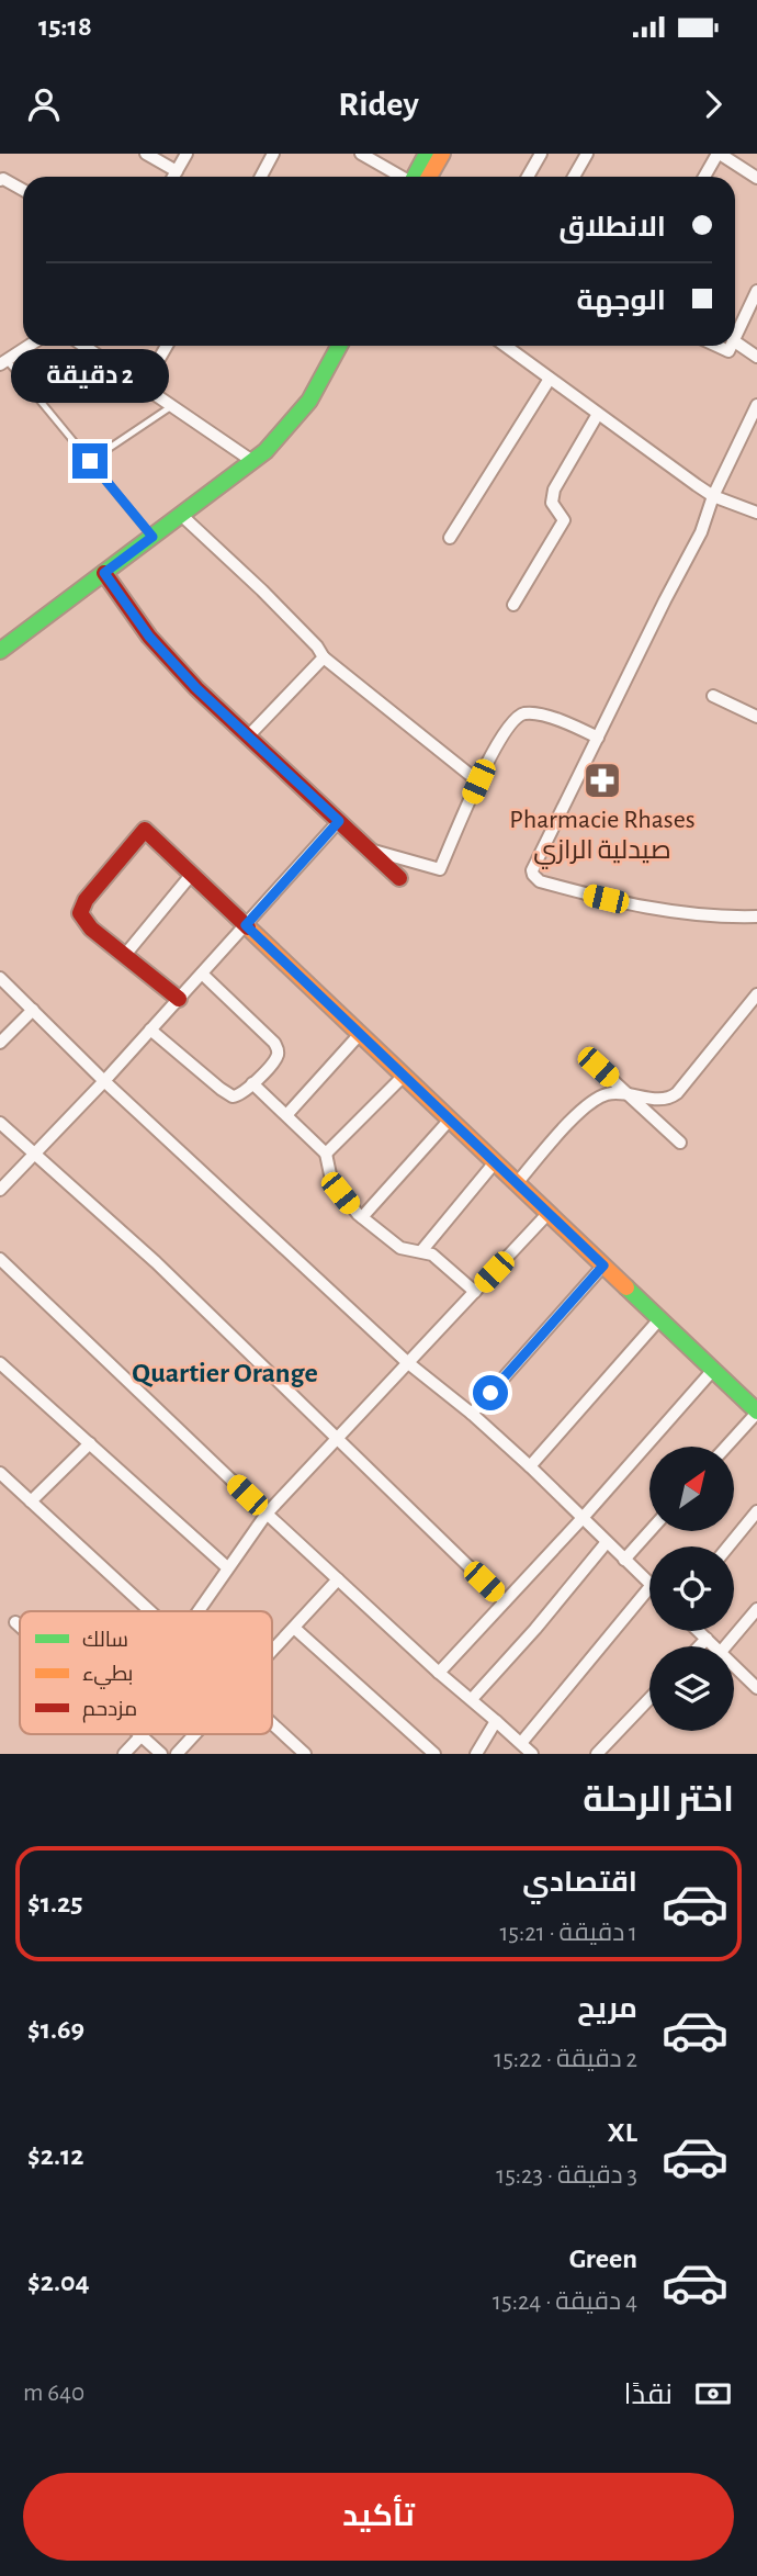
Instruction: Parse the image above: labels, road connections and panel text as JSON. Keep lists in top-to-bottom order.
{
  "districts": ["Quartier Orange"],
  "places": {
    "pharmacy": ["Pharmacie Rhases صيدلية الرازي"]
  },
  "legend": ["سالك", "بطيء", "مزدحم"],
  "north": "top right",
  "page": {
    "status": "15:18",
    "header": "Ridey",
    "banner": ["الانطلاق", "الوجهة"],
    "bubble": "2 دقيقة",
    "heading": "اختر الرحلة",
    "list": [
      {
        "name": "اقتصادي",
        "note": "1 دقيقة · 15:21",
        "value": "$1.25"
      },
      {
        "name": "مريح",
        "note": "2 دقيقة · 15:22",
        "value": "$1.69"
      },
      {
        "name": "XL",
        "note": "3 دقيقة · 15:23",
        "value": "$2.12"
      },
      {
        "name": "Green",
        "note": "4 دقيقة · 15:24",
        "value": "$2.04"
      }
    ],
    "pay": ["نقدًا", "640 m"],
    "buttons": "تأكيد"
  }
}
